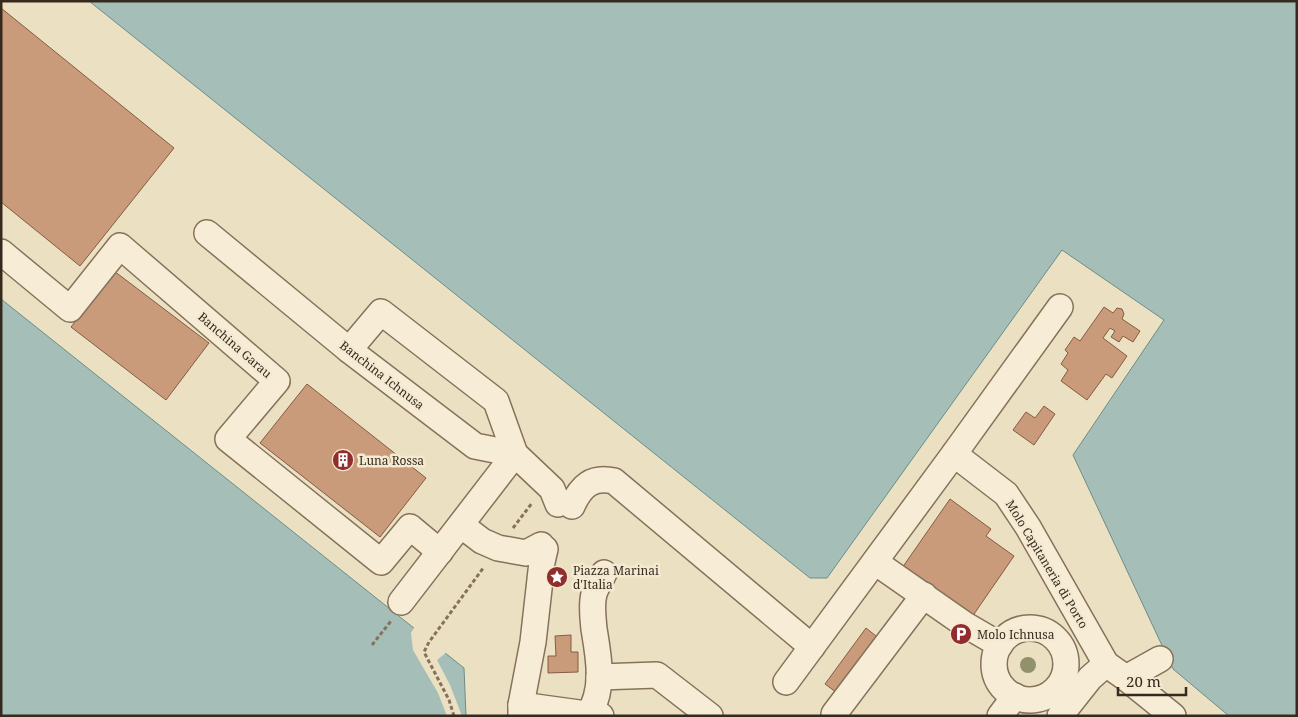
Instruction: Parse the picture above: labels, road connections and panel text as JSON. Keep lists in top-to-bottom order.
{
  "streets": {
    "lane": ["Banchina Garau", "Banchina Ichnusa", "Molo Capitaneria di Porto"]
  },
  "places": {
    "building": ["Luna Rossa"],
    "place": ["Piazza Marinai d'Italia"],
    "parking": ["Molo Ichnusa"]
  },
  "scale_bar": "20 m"
}
